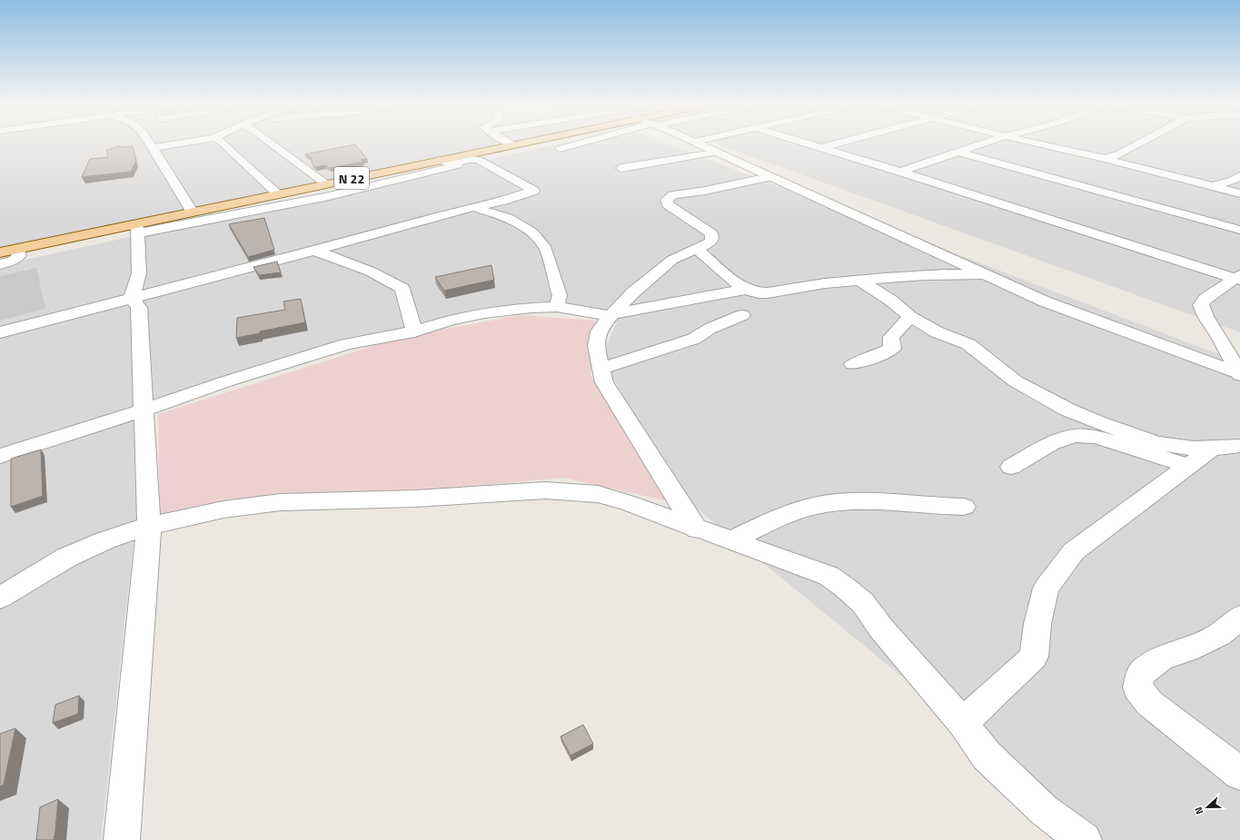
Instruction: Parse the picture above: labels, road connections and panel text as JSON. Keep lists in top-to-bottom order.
{
  "streets": {
    "main road": ["N 22"]
  },
  "north": "left"
}
